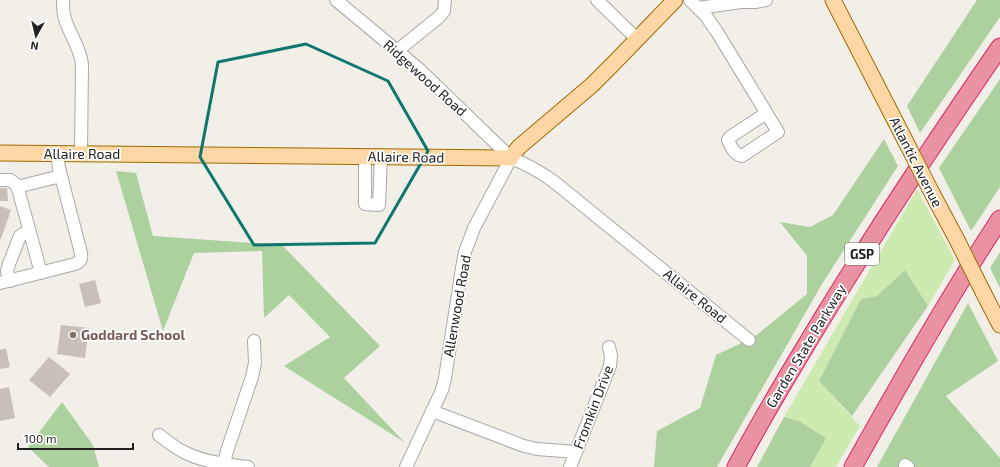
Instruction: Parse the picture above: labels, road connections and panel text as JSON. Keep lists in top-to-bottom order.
{
  "streets": {
    "highway": ["GSP", "Garden State Parkway"],
    "main road": ["Allaire Road", "Atlantic Avenue", "Allenwood Road"],
    "street": ["Ridgewood Road", "Fromkin Drive"]
  },
  "crossings": [
    ["Ridgewood Road", "Allaire Road"],
    ["Ridgewood Road", "Allenwood Road"],
    ["Allaire Road", "Allenwood Road"]
  ],
  "places": ["Goddard School"],
  "scale_bar": "100 m",
  "north": "bottom"
}
